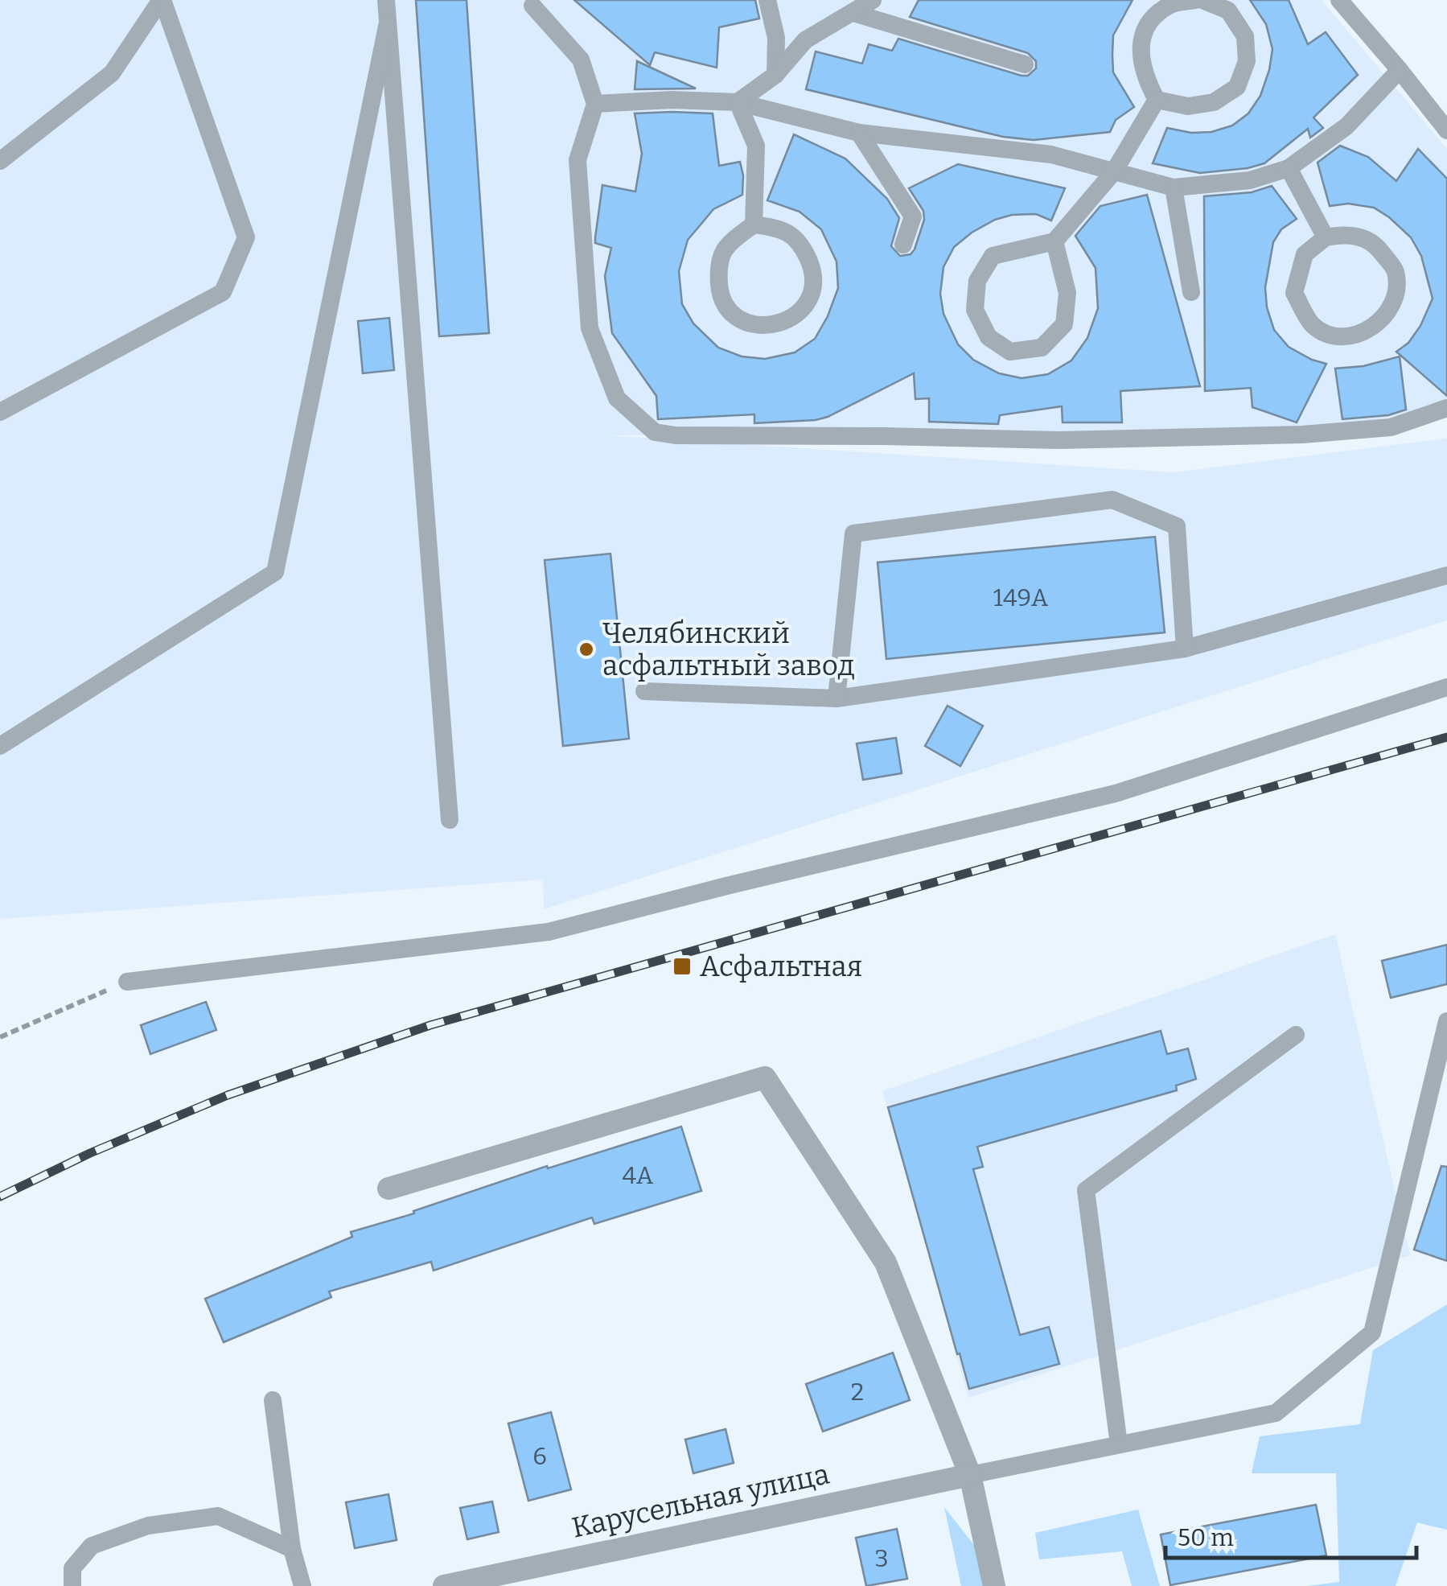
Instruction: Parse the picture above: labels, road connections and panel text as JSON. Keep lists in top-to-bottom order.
{
  "streets": {
    "street": ["Карусельная улица"]
  },
  "places": {
    "other": ["Челябинский асфальтный завод"],
    "transit": ["Асфальтная"]
  },
  "house_numbers": [
    "149А",
    "4А",
    "2",
    "6",
    "3"
  ],
  "scale_bar": "50 m"
}
